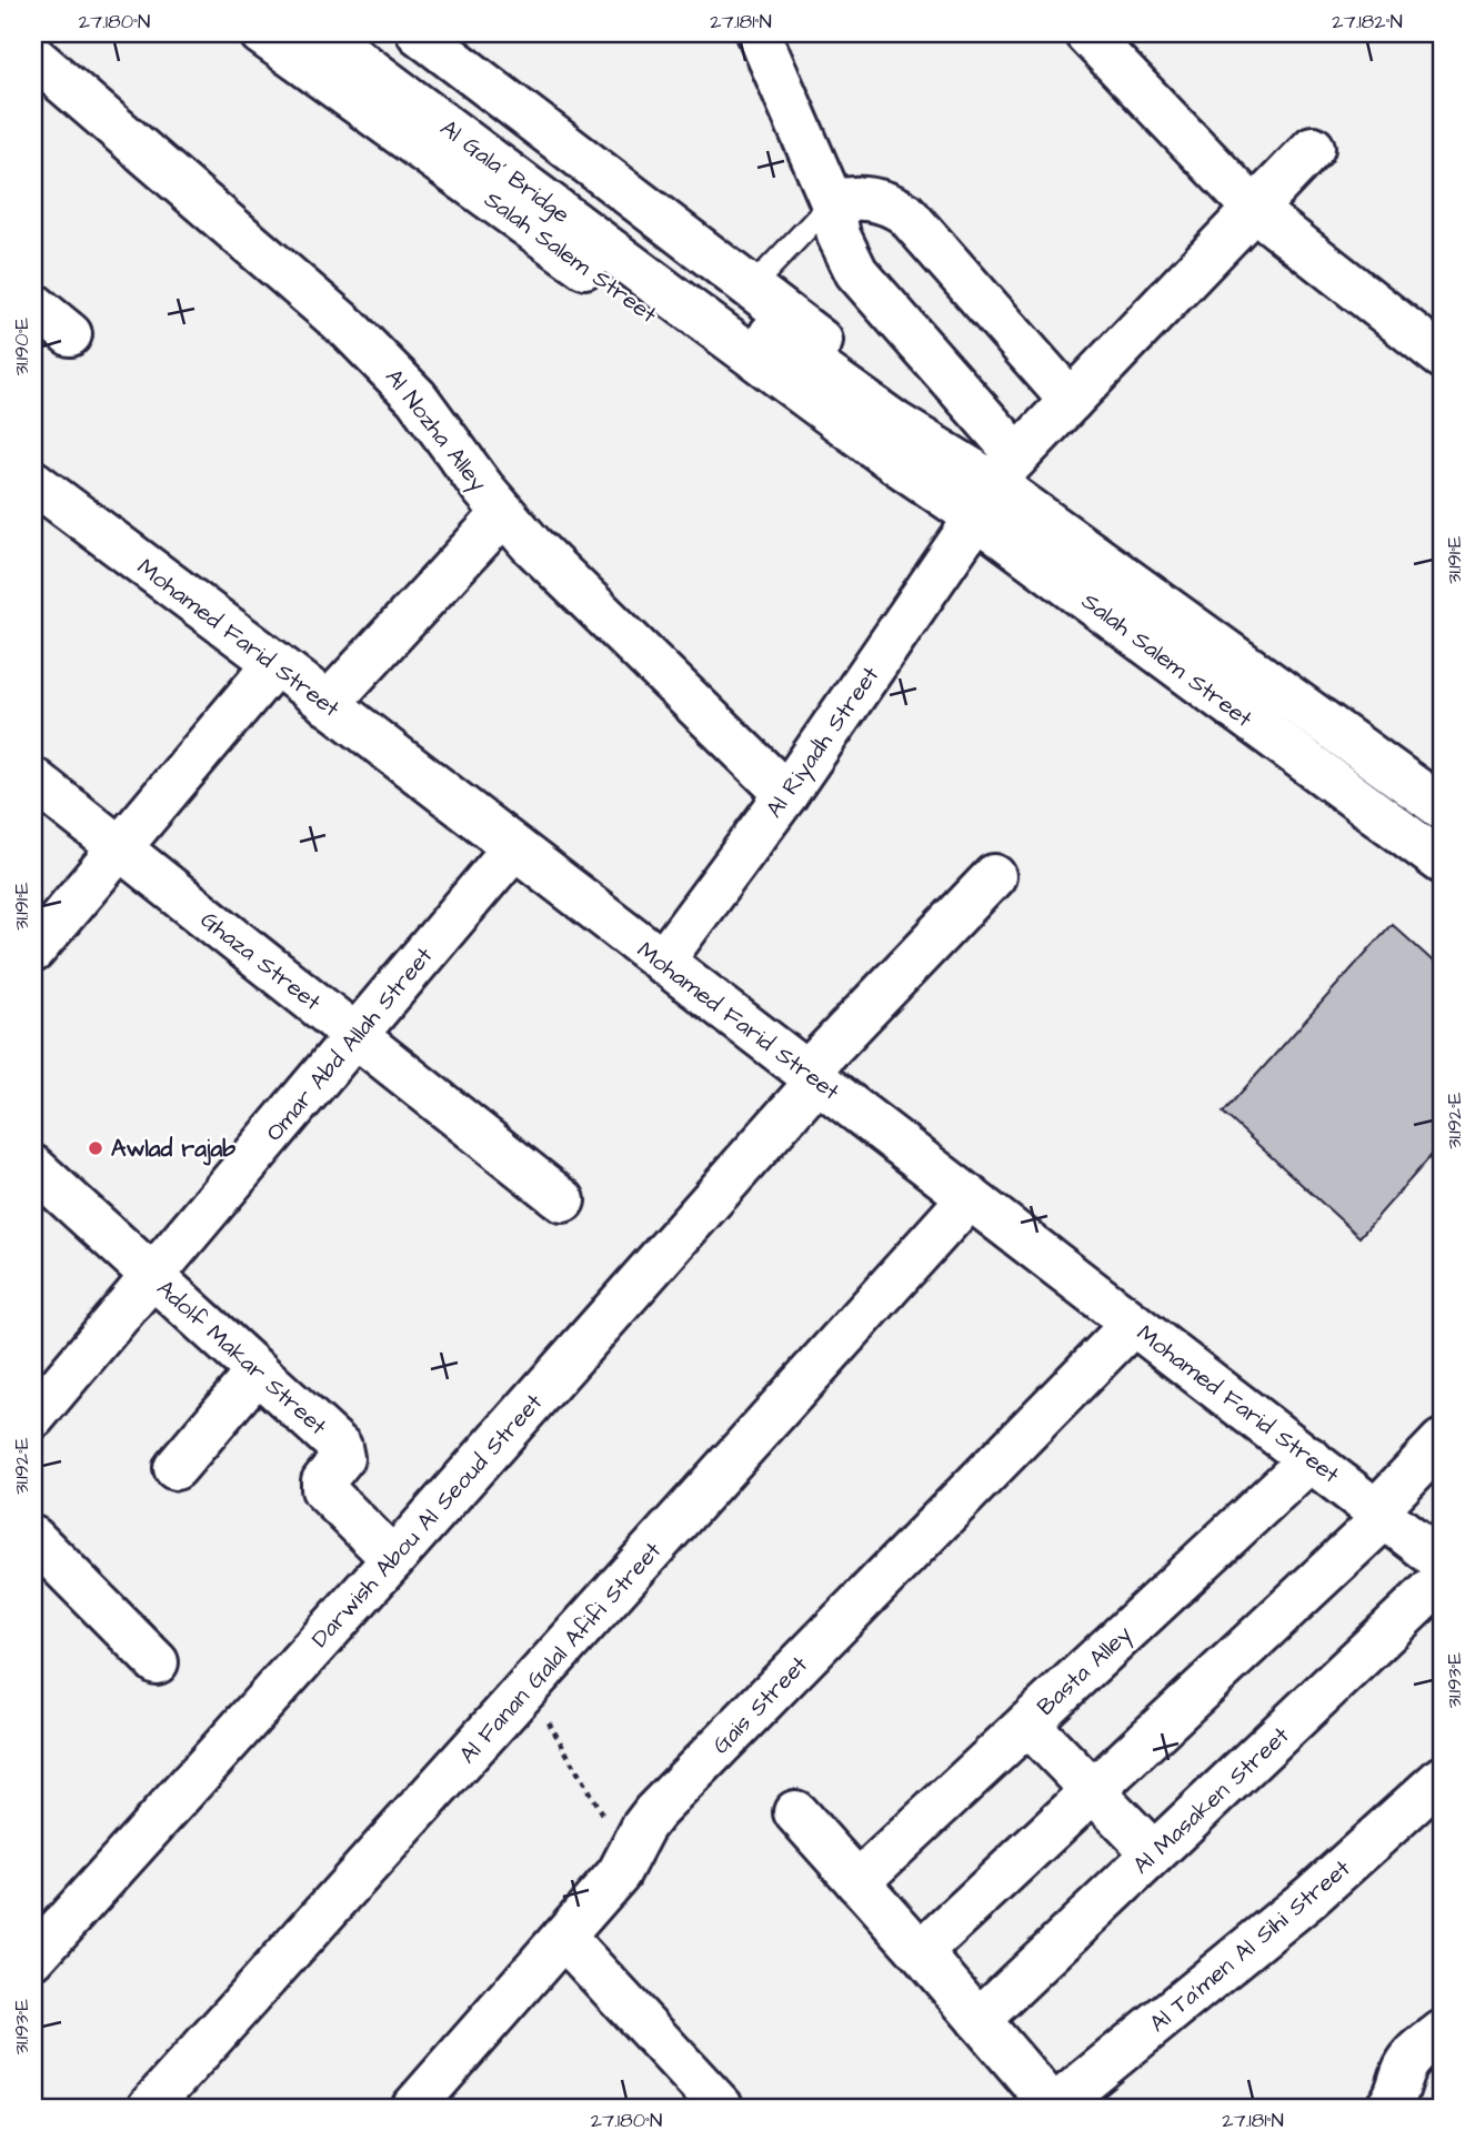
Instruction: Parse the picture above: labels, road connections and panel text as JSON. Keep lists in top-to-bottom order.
{
  "streets": {
    "street": [
      "Al Gala' Bridge",
      "Salah Salem Street",
      "Al Nozha Alley",
      "Mohamed Farid Street",
      "Al Riyadh Street",
      "Ghaza Street",
      "Omar Abd Allah Street",
      "Adolf Makar Street",
      "Darwish Abou Al Seoud Street",
      "Al Fanan Galal Afifi Street",
      "Basta Alley",
      "Gais Street",
      "Al Masaken Street",
      "Al Ta'men Al Sihi Street"
    ]
  },
  "crossings": [
    ["Al Gala' Bridge", "Salah Salem Street"],
    ["Salah Salem Street", "Al Riyadh Street"],
    ["Al Nozha Alley", "Al Riyadh Street"],
    ["Mohamed Farid Street", "Al Riyadh Street"],
    ["Mohamed Farid Street", "Omar Abd Allah Street"],
    ["Mohamed Farid Street", "Darwish Abou Al Seoud Street"],
    ["Mohamed Farid Street", "Al Fanan Galal Afifi Street"],
    ["Mohamed Farid Street", "Basta Alley"],
    ["Mohamed Farid Street", "Gais Street"],
    ["Ghaza Street", "Omar Abd Allah Street"],
    ["Omar Abd Allah Street", "Adolf Makar Street"],
    ["Adolf Makar Street", "Darwish Abou Al Seoud Street"]
  ],
  "places": ["Awlad rajab"],
  "coordinates": [
    "27.180°N",
    "27.181°N",
    "27.182°N",
    "31.190°E",
    "31.191°E",
    "31.192°E",
    "31.193°E"
  ]
}
